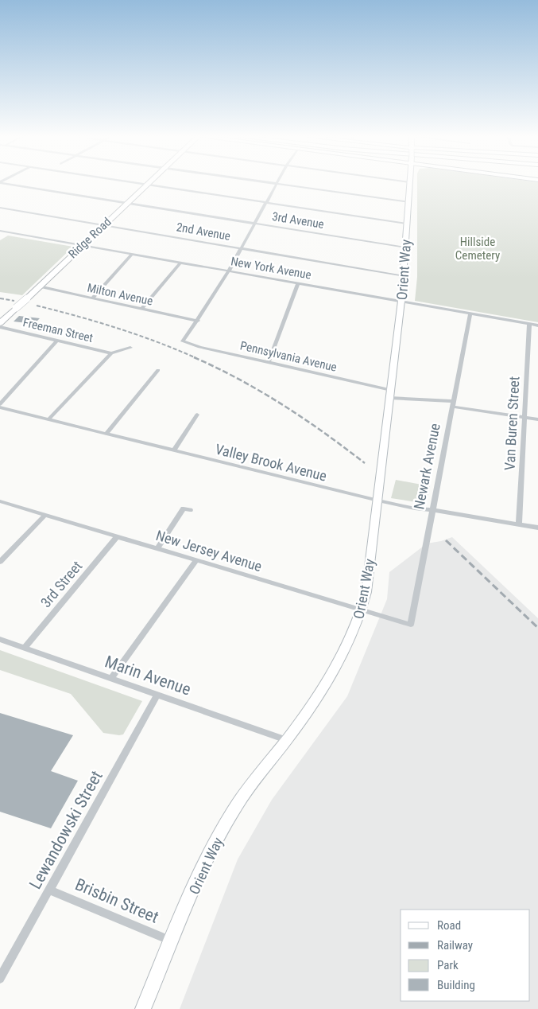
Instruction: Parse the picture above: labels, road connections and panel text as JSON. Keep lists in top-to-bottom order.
{
  "streets": {
    "main road": ["Ridge Road"],
    "street": [
      "3rd Avenue",
      "2nd Avenue",
      "New York Avenue",
      "Orient Way",
      "Milton Avenue",
      "Freeman Street",
      "Pennsylvania Avenue",
      "Van Buren Street",
      "Valley Brook Avenue",
      "Newark Avenue",
      "New Jersey Avenue",
      "3rd Street",
      "Marin Avenue",
      "Lewandowski Street",
      "Brisbin Street"
    ]
  },
  "crossings": [
    ["3rd Avenue", "Ridge Road"],
    ["3rd Avenue", "Orient Way"],
    ["2nd Avenue", "Ridge Road"],
    ["2nd Avenue", "Orient Way"],
    ["Ridge Road", "New York Avenue"],
    ["Ridge Road", "Milton Avenue"],
    ["New York Avenue", "Orient Way"],
    ["New York Avenue", "Van Buren Street"],
    ["New York Avenue", "Newark Avenue"],
    ["Orient Way", "Pennsylvania Avenue"],
    ["Orient Way", "Valley Brook Avenue"],
    ["Orient Way", "New Jersey Avenue"],
    ["Orient Way", "Marin Avenue"],
    ["Orient Way", "Brisbin Street"],
    ["Milton Avenue", "Pennsylvania Avenue"],
    ["Pennsylvania Avenue", "Van Buren Street"],
    ["Pennsylvania Avenue", "Newark Avenue"],
    ["Van Buren Street", "Valley Brook Avenue"],
    ["Valley Brook Avenue", "Newark Avenue"],
    ["Newark Avenue", "New Jersey Avenue"],
    ["New Jersey Avenue", "3rd Street"],
    ["3rd Street", "Marin Avenue"],
    ["Marin Avenue", "Lewandowski Street"],
    ["Lewandowski Street", "Brisbin Street"]
  ],
  "parks": ["Hillside Cemetery"],
  "legend": [
    "Road",
    "Railway",
    "Park",
    "Building"
  ]
}
